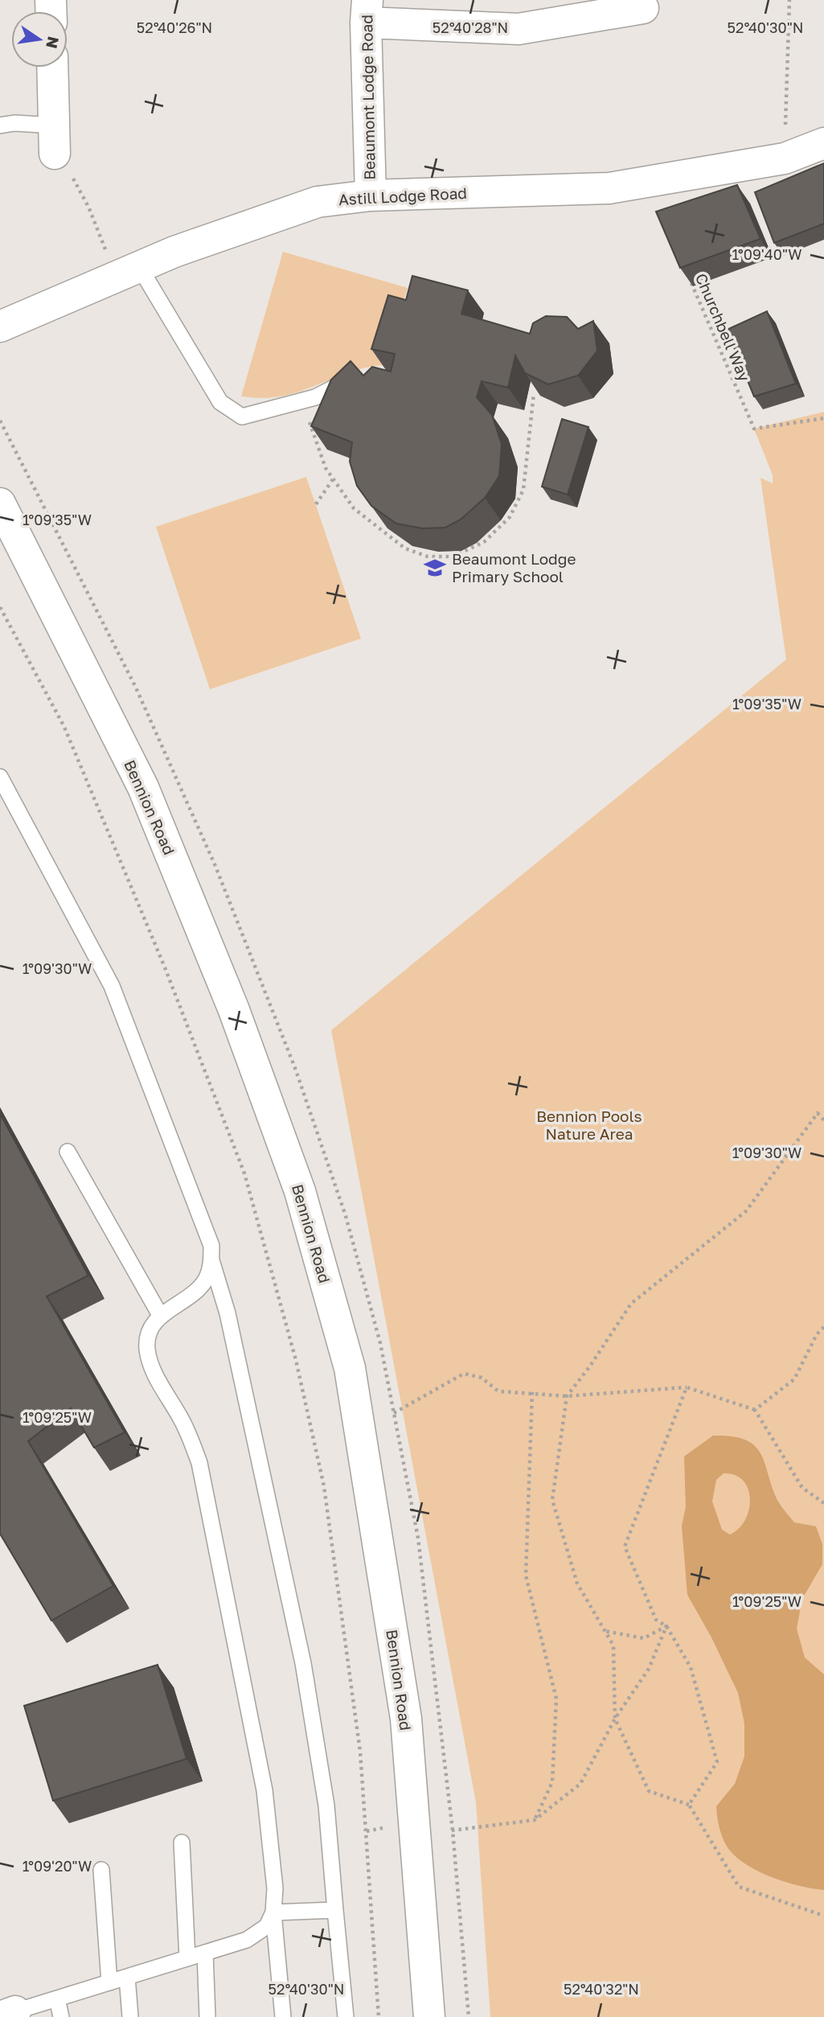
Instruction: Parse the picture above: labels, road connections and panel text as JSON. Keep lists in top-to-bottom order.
{
  "streets": {
    "street": ["Beaumont Lodge Road", "Astill Lodge Road", "Bennion Road"],
    "path": ["Churchbell Way"]
  },
  "crossings": [
    ["Beaumont Lodge Road", "Astill Lodge Road"]
  ],
  "parks": ["Bennion Pools Nature Area"],
  "places": {
    "school or university": ["Beaumont Lodge Primary School"]
  },
  "north": "right",
  "coordinates": [
    "52°40'26\"N",
    "52°40'28\"N",
    "52°40'30\"N",
    "1°09'40\"W",
    "1°09'35\"W",
    "1°09'30\"W",
    "1°09'25\"W",
    "1°09'20\"W",
    "52°40'32\"N"
  ]
}
